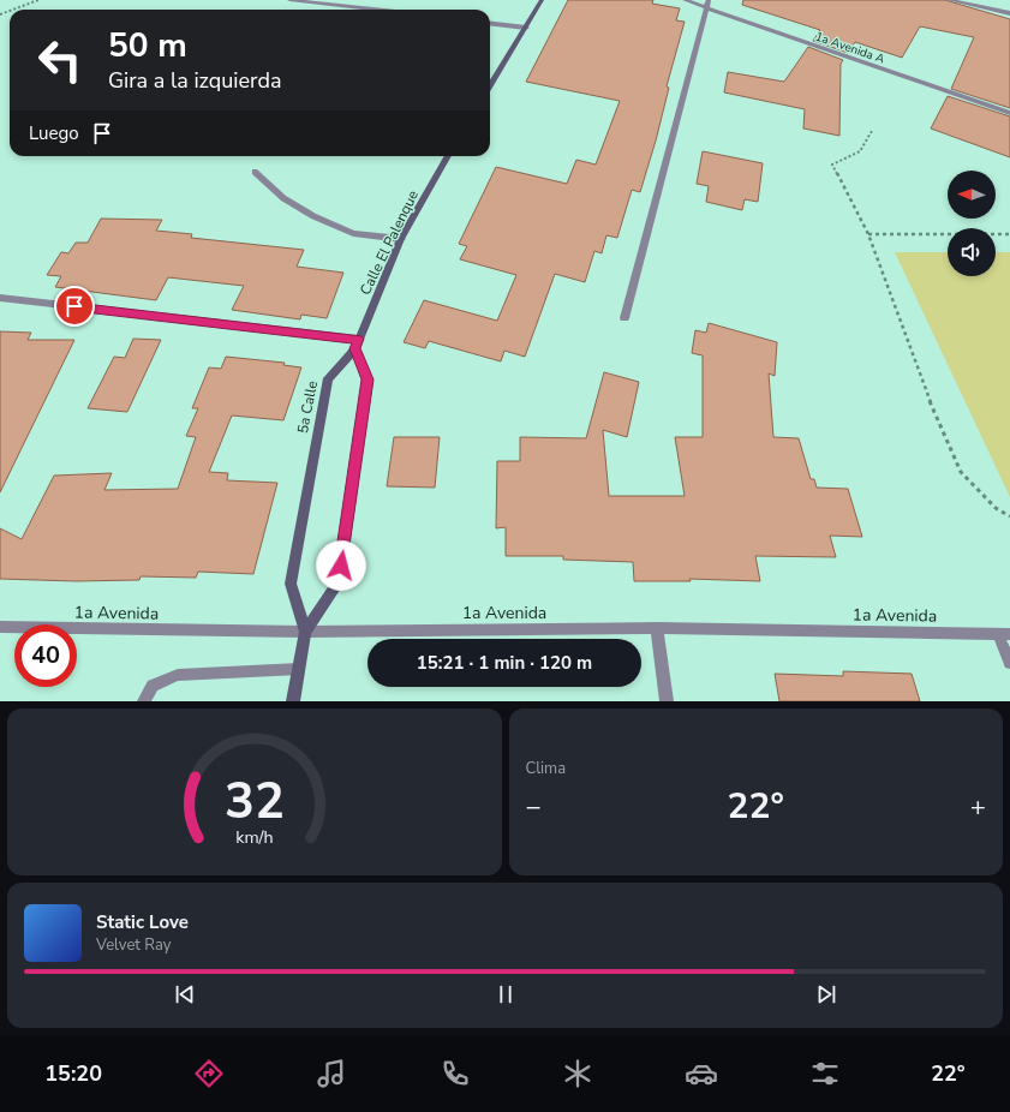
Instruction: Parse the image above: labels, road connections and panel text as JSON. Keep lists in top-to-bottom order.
{
  "streets": {
    "street": [
      "1a Avenida A",
      "Calle El Palenque",
      "5a Calle",
      "1a Avenida"
    ]
  },
  "crossings": [
    ["Calle El Palenque", "5a Calle"],
    ["5a Calle", "1a Avenida"]
  ],
  "north": "left",
  "page": {
    "turn": ["50 m", "Gira a la izquierda"],
    "then": "Luego",
    "limit": "40",
    "trip": "15:21 · 1 min · 120 m",
    "tile": "Clima",
    "heat": ["−", "22°", "+"],
    "song": ["Static Love", "Velvet Ray"],
    "tabs": ["15:20", "22°"],
    "gauge": ["32", "km/h"]
  }
}
